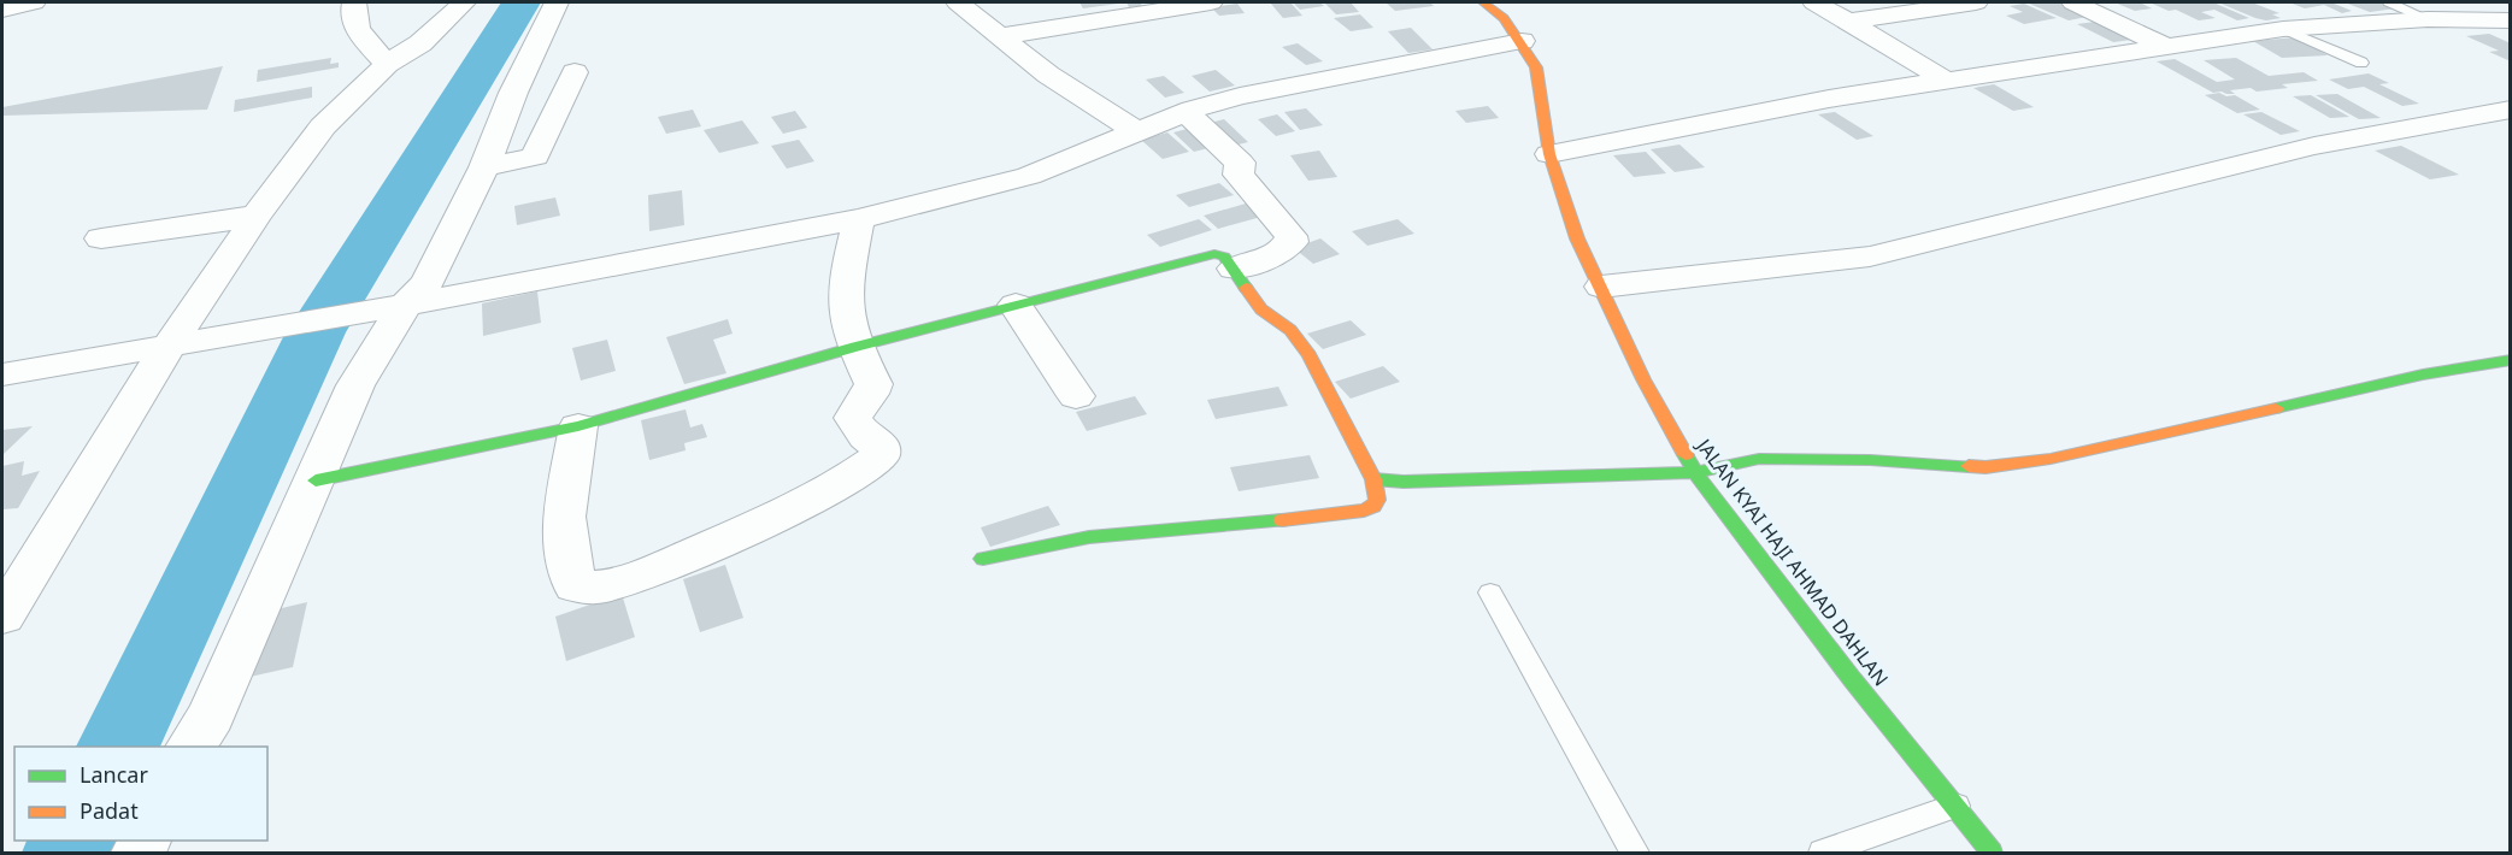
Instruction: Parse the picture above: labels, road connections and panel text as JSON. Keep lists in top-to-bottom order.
{
  "streets": {
    "street": ["JALAN KYAI HAJI AHMAD DAHLAN"]
  },
  "legend": ["Lancar", "Padat"]
}
